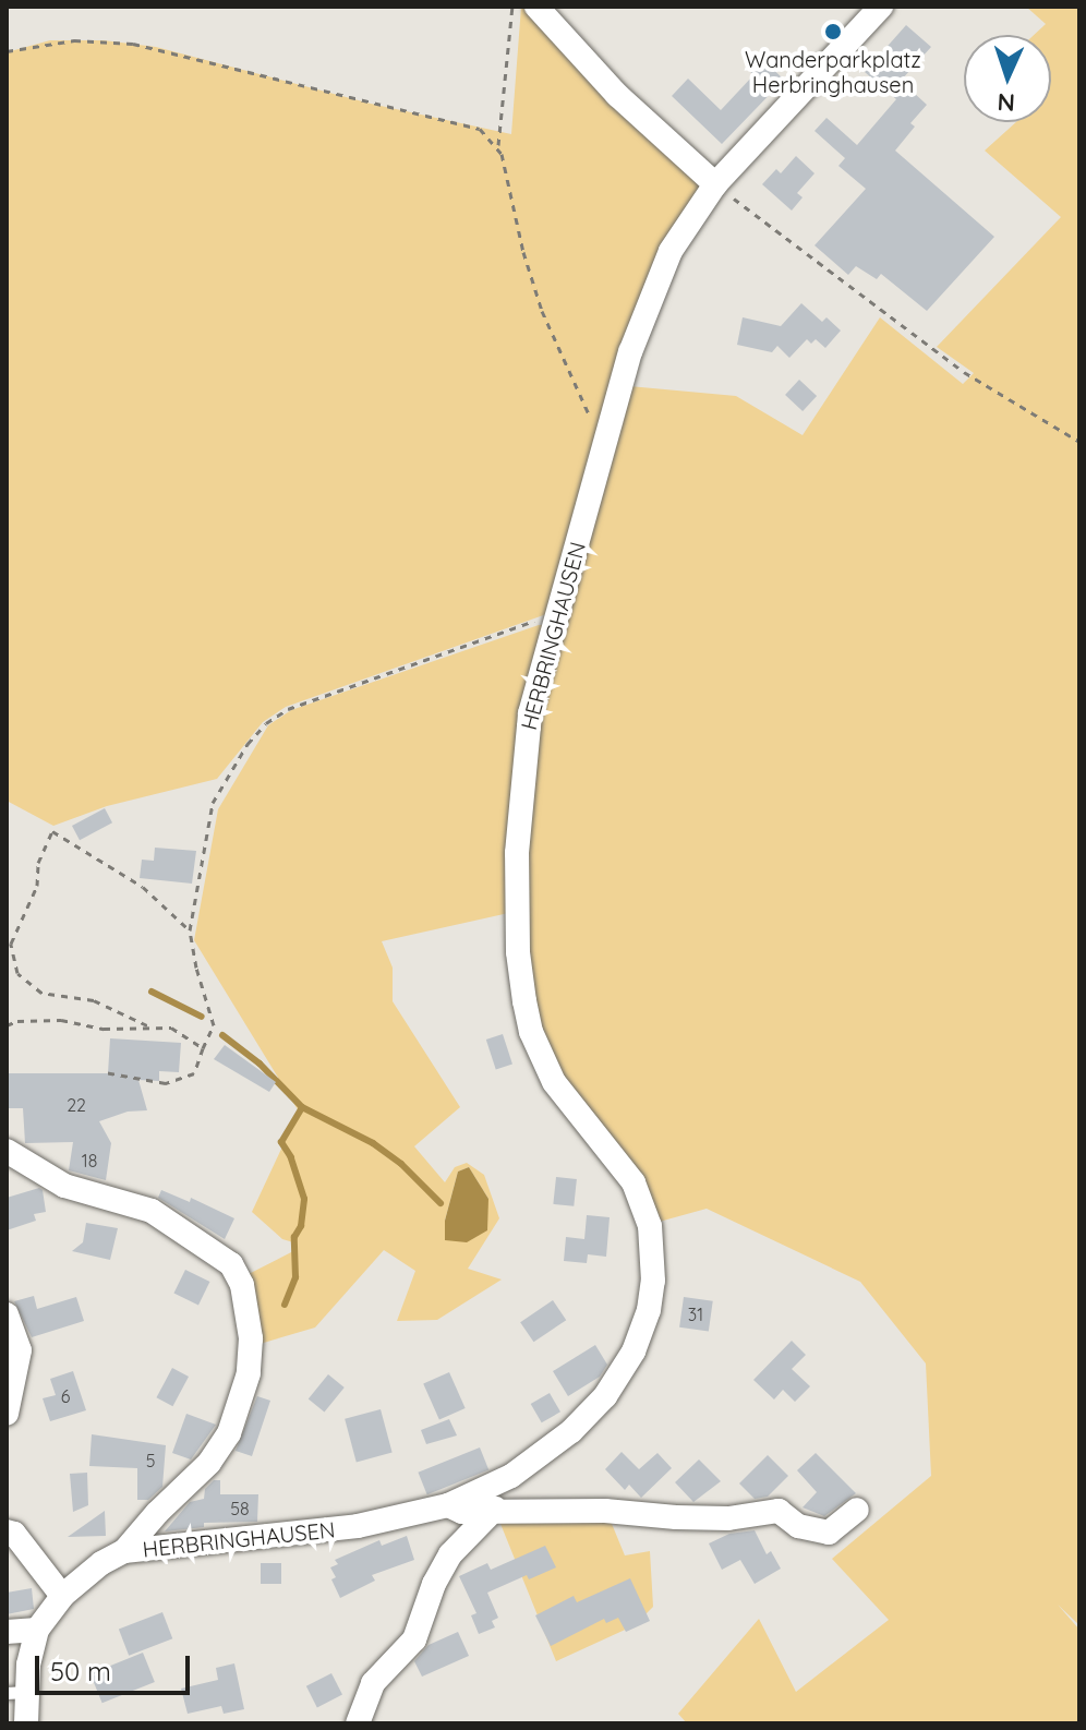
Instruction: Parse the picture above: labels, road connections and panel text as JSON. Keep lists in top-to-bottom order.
{
  "streets": {
    "street": ["HERBRINGHAUSEN"]
  },
  "places": ["Wanderparkplatz Herbringhausen"],
  "house_numbers": [
    "22",
    "18",
    "31",
    "6",
    "5",
    "58"
  ],
  "scale_bar": "50 m",
  "north": "bottom"
}
